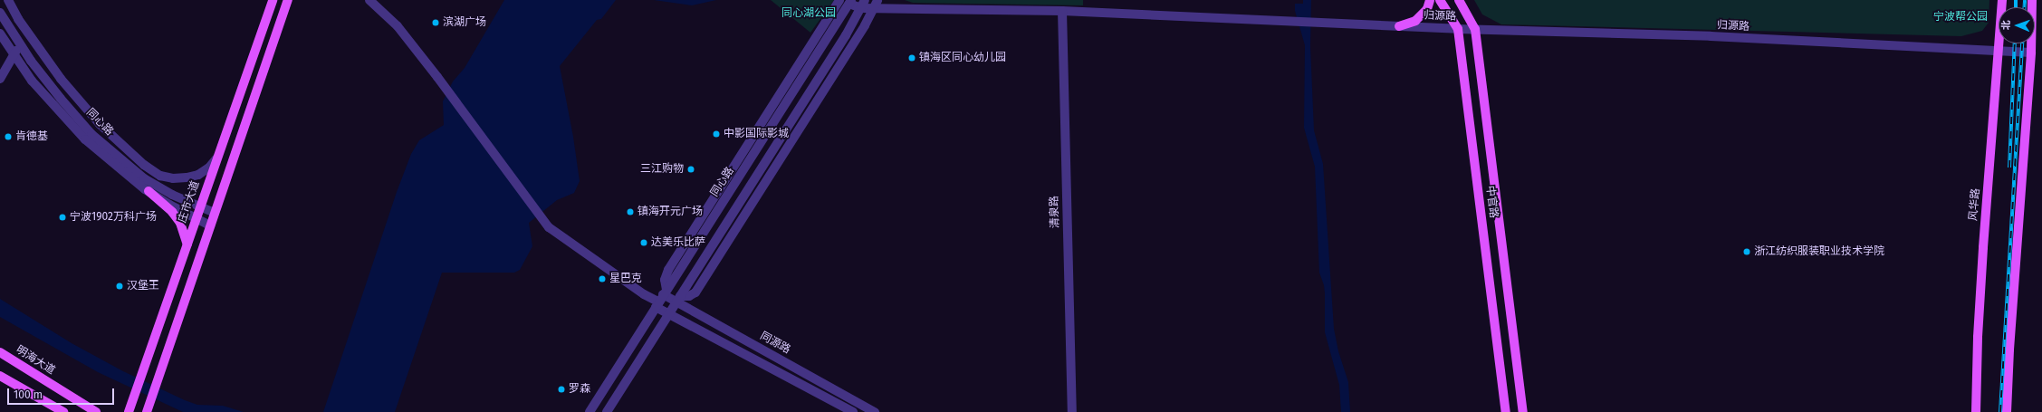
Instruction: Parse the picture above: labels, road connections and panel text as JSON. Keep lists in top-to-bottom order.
{
  "streets": {
    "main road": [
      "庄市大道",
      "中官路",
      "风华路",
      "明海大道"
    ],
    "street": [
      "归源路",
      "同心路",
      "清泉路",
      "同源路"
    ]
  },
  "crossings": [
    ["归源路", "同心路"],
    ["归源路", "中官路"],
    ["归源路", "风华路"],
    ["归源路", "清泉路"],
    ["同心路", "庄市大道"],
    ["同心路", "同源路"]
  ],
  "parks": ["同心湖公园", "宁波帮公园"],
  "places": [
    "滨湖广场",
    "镇海区同心幼儿园",
    "中影国际影城",
    "肯德基",
    "三江购物",
    "镇海开元广场",
    "宁波1902万科广场",
    "达美乐比萨",
    "浙江纺织服装职业技术学院",
    "星巴克",
    "汉堡王",
    "罗森"
  ],
  "scale_bar": "100 m",
  "north": "left"
}
